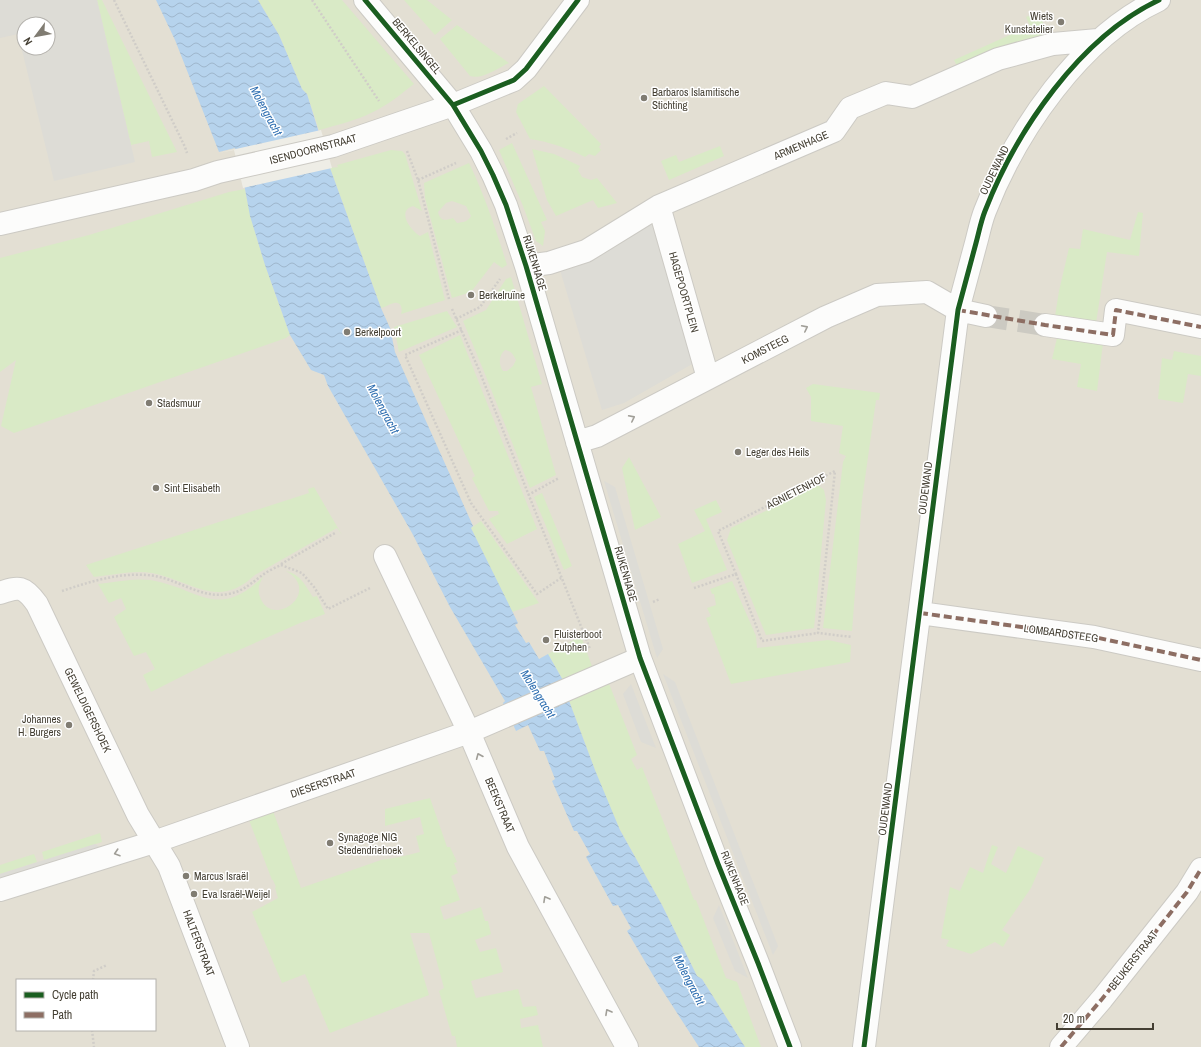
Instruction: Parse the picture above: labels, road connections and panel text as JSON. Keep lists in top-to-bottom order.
{
  "streets": {
    "street": [
      "BERKELSINGEL",
      "ARMENHAGE",
      "ISENDOORNSTRAAT",
      "OUDEWAND",
      "RIJKENHAGE",
      "HAGEPOORTPLEIN",
      "KOMSTEEG",
      "LOMBARDSTEEG",
      "GEWELDIGERSHOEK",
      "DIESERSTRAAT",
      "BEEKSTRAAT",
      "HALTERSTRAAT",
      "BEUKERSTRAAT"
    ],
    "path": ["AGNIETENHOF"]
  },
  "crossings": [
    ["BERKELSINGEL", "ISENDOORNSTRAAT"],
    ["BERKELSINGEL", "RIJKENHAGE"],
    ["ARMENHAGE", "OUDEWAND"],
    ["ARMENHAGE", "RIJKENHAGE"],
    ["ARMENHAGE", "HAGEPOORTPLEIN"],
    ["ISENDOORNSTRAAT", "RIJKENHAGE"],
    ["OUDEWAND", "KOMSTEEG"],
    ["OUDEWAND", "LOMBARDSTEEG"],
    ["RIJKENHAGE", "KOMSTEEG"],
    ["RIJKENHAGE", "DIESERSTRAAT"],
    ["HAGEPOORTPLEIN", "KOMSTEEG"],
    ["GEWELDIGERSHOEK", "DIESERSTRAAT"],
    ["GEWELDIGERSHOEK", "HALTERSTRAAT"],
    ["DIESERSTRAAT", "BEEKSTRAAT"],
    ["DIESERSTRAAT", "HALTERSTRAAT"]
  ],
  "one_way": ["KOMSTEEG", "BEEKSTRAAT"],
  "water": ["Molengracht"],
  "places": [
    "Wiets Kunstatelier",
    "Barbaros Islamitische Stichting",
    "Berkelruïne",
    "Berkelpoort",
    "Stadsmuur",
    "Leger des Heils",
    "Sint Elisabeth",
    "Fluisterboot Zutphen",
    "Johannes H. Burgers",
    "Synagoge NIG Stedendriehoek",
    "Marcus Israël",
    "Eva Israël-Weijel"
  ],
  "legend": ["Cycle path", "Path"],
  "scale_bar": "20 m",
  "north": "bottom left"
}
